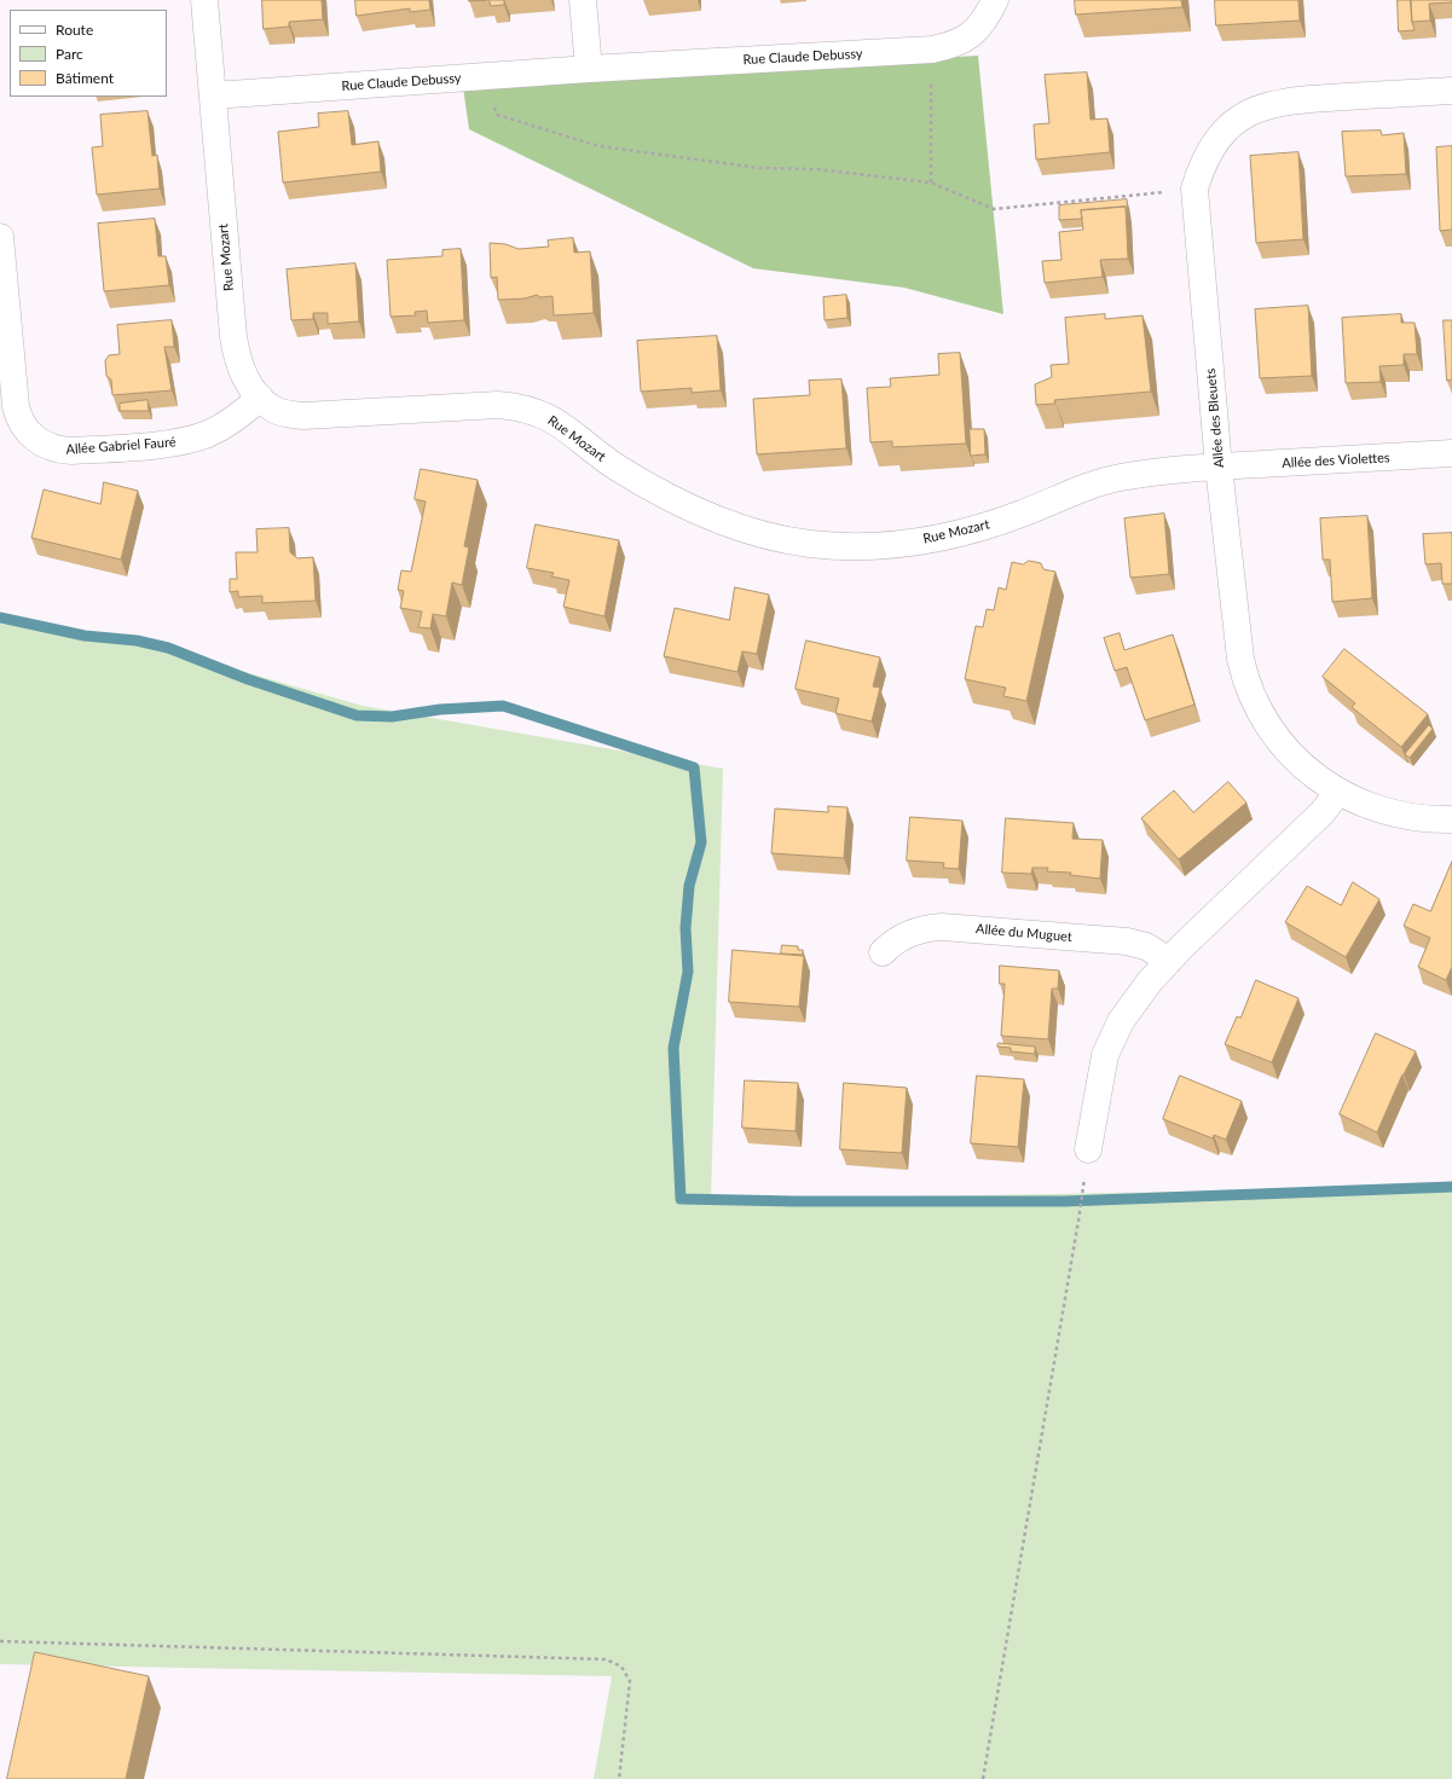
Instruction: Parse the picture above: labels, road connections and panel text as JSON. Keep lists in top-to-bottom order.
{
  "streets": {
    "street": [
      "Rue Claude Debussy",
      "Rue Mozart",
      "Allée des Bleuets",
      "Allée Gabriel Fauré",
      "Allée des Violettes",
      "Allée du Muguet"
    ]
  },
  "crossings": [
    ["Rue Claude Debussy", "Rue Mozart"],
    ["Rue Mozart", "Allée des Bleuets"],
    ["Rue Mozart", "Allée Gabriel Fauré"],
    ["Rue Mozart", "Allée des Violettes"],
    ["Allée des Bleuets", "Allée des Violettes"]
  ],
  "legend": ["Route", "Parc", "Bâtiment"]
}
